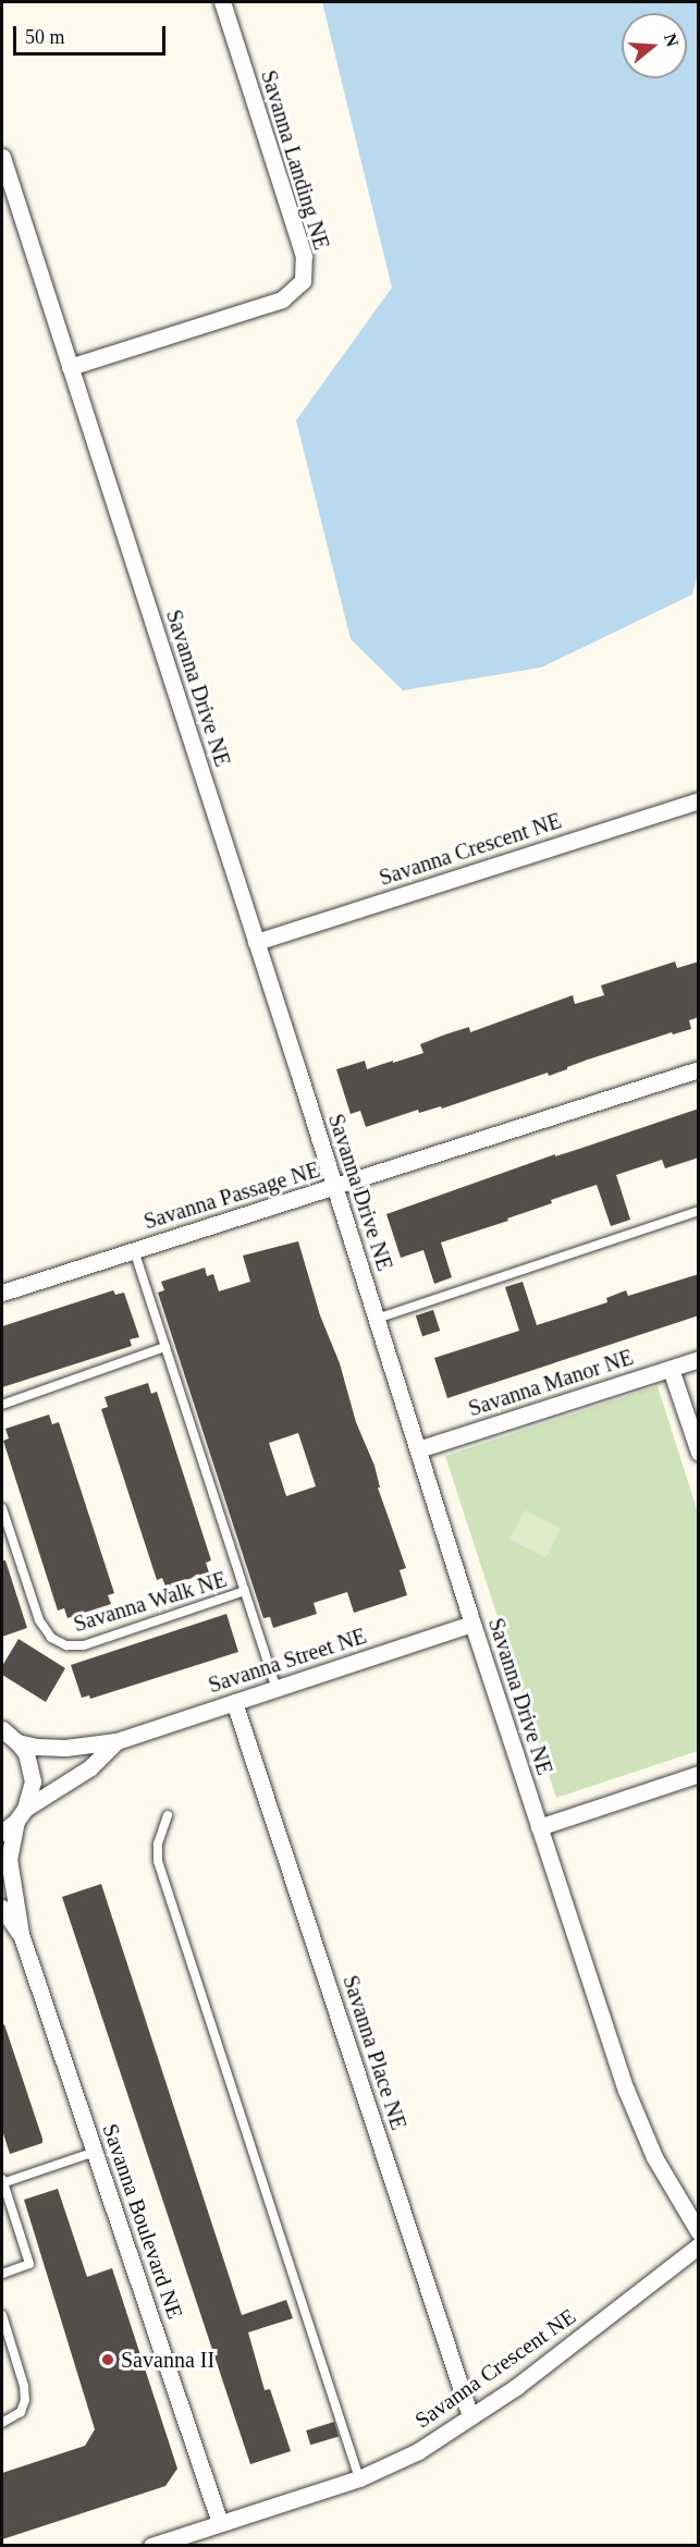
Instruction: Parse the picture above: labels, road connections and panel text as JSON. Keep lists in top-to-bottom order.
{
  "streets": {
    "street": [
      "Savanna Landing NE",
      "Savanna Drive NE",
      "Savanna Crescent NE",
      "Savanna Passage NE",
      "Savanna Manor NE",
      "Savanna Street NE",
      "Savanna Place NE",
      "Savanna Boulevard NE"
    ],
    "lane": ["Savanna Walk NE"]
  },
  "crossings": [
    ["Savanna Landing NE", "Savanna Drive NE"],
    ["Savanna Drive NE", "Savanna Crescent NE"],
    ["Savanna Drive NE", "Savanna Passage NE"],
    ["Savanna Drive NE", "Savanna Manor NE"],
    ["Savanna Drive NE", "Savanna Street NE"],
    ["Savanna Crescent NE", "Savanna Place NE"],
    ["Savanna Crescent NE", "Savanna Boulevard NE"],
    ["Savanna Passage NE", "Savanna Walk NE"],
    ["Savanna Walk NE", "Savanna Street NE"],
    ["Savanna Street NE", "Savanna Place NE"],
    ["Savanna Street NE", "Savanna Boulevard NE"]
  ],
  "places": ["Savanna II"],
  "scale_bar": "50 m",
  "north": "right"
}
